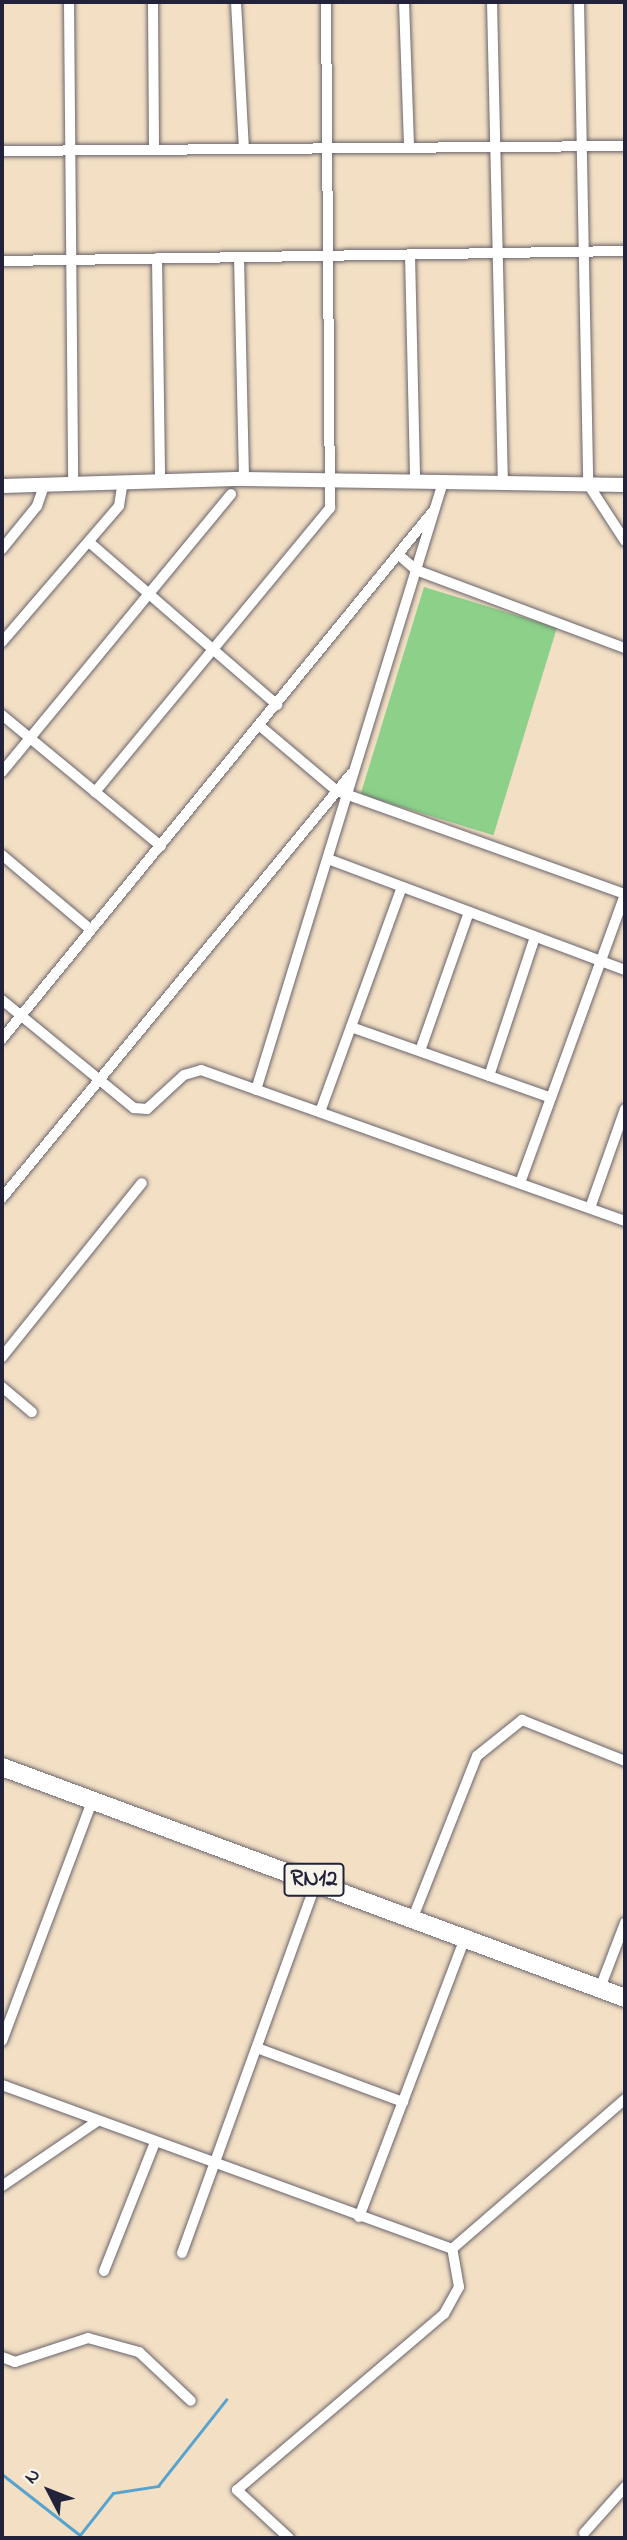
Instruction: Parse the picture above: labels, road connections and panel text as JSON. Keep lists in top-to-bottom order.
{
  "streets": {
    "main road": ["RN12"]
  },
  "north": "top left"
}
